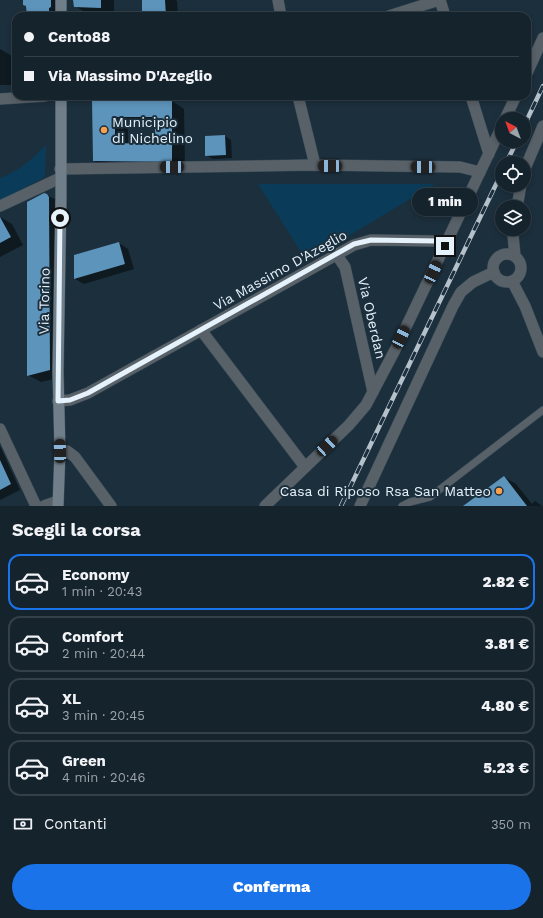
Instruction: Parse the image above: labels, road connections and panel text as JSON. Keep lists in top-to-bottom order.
{
  "streets": {
    "main road": ["Via Torino"],
    "street": ["Via Massimo D'Azeglio", "Via Oberdan"]
  },
  "crossings": [
    ["Via Massimo D'Azeglio", "Via Torino"],
    ["Via Massimo D'Azeglio", "Via Oberdan"]
  ],
  "places": ["Municipio di Nichelino", "Casa di Riposo Rsa San Matteo"],
  "north": "top left",
  "page": {
    "banner": ["Cento88", "Via Massimo D'Azeglio"],
    "bubble": "1 min",
    "heading": "Scegli la corsa",
    "list": [
      {
        "name": "Economy",
        "note": "1 min · 20:43",
        "value": "2.82 €"
      },
      {
        "name": "Comfort",
        "note": "2 min · 20:44",
        "value": "3.81 €"
      },
      {
        "name": "XL",
        "note": "3 min · 20:45",
        "value": "4.80 €"
      },
      {
        "name": "Green",
        "note": "4 min · 20:46",
        "value": "5.23 €"
      }
    ],
    "pay": ["Contanti", "350 m"],
    "buttons": "Conferma"
  }
}
